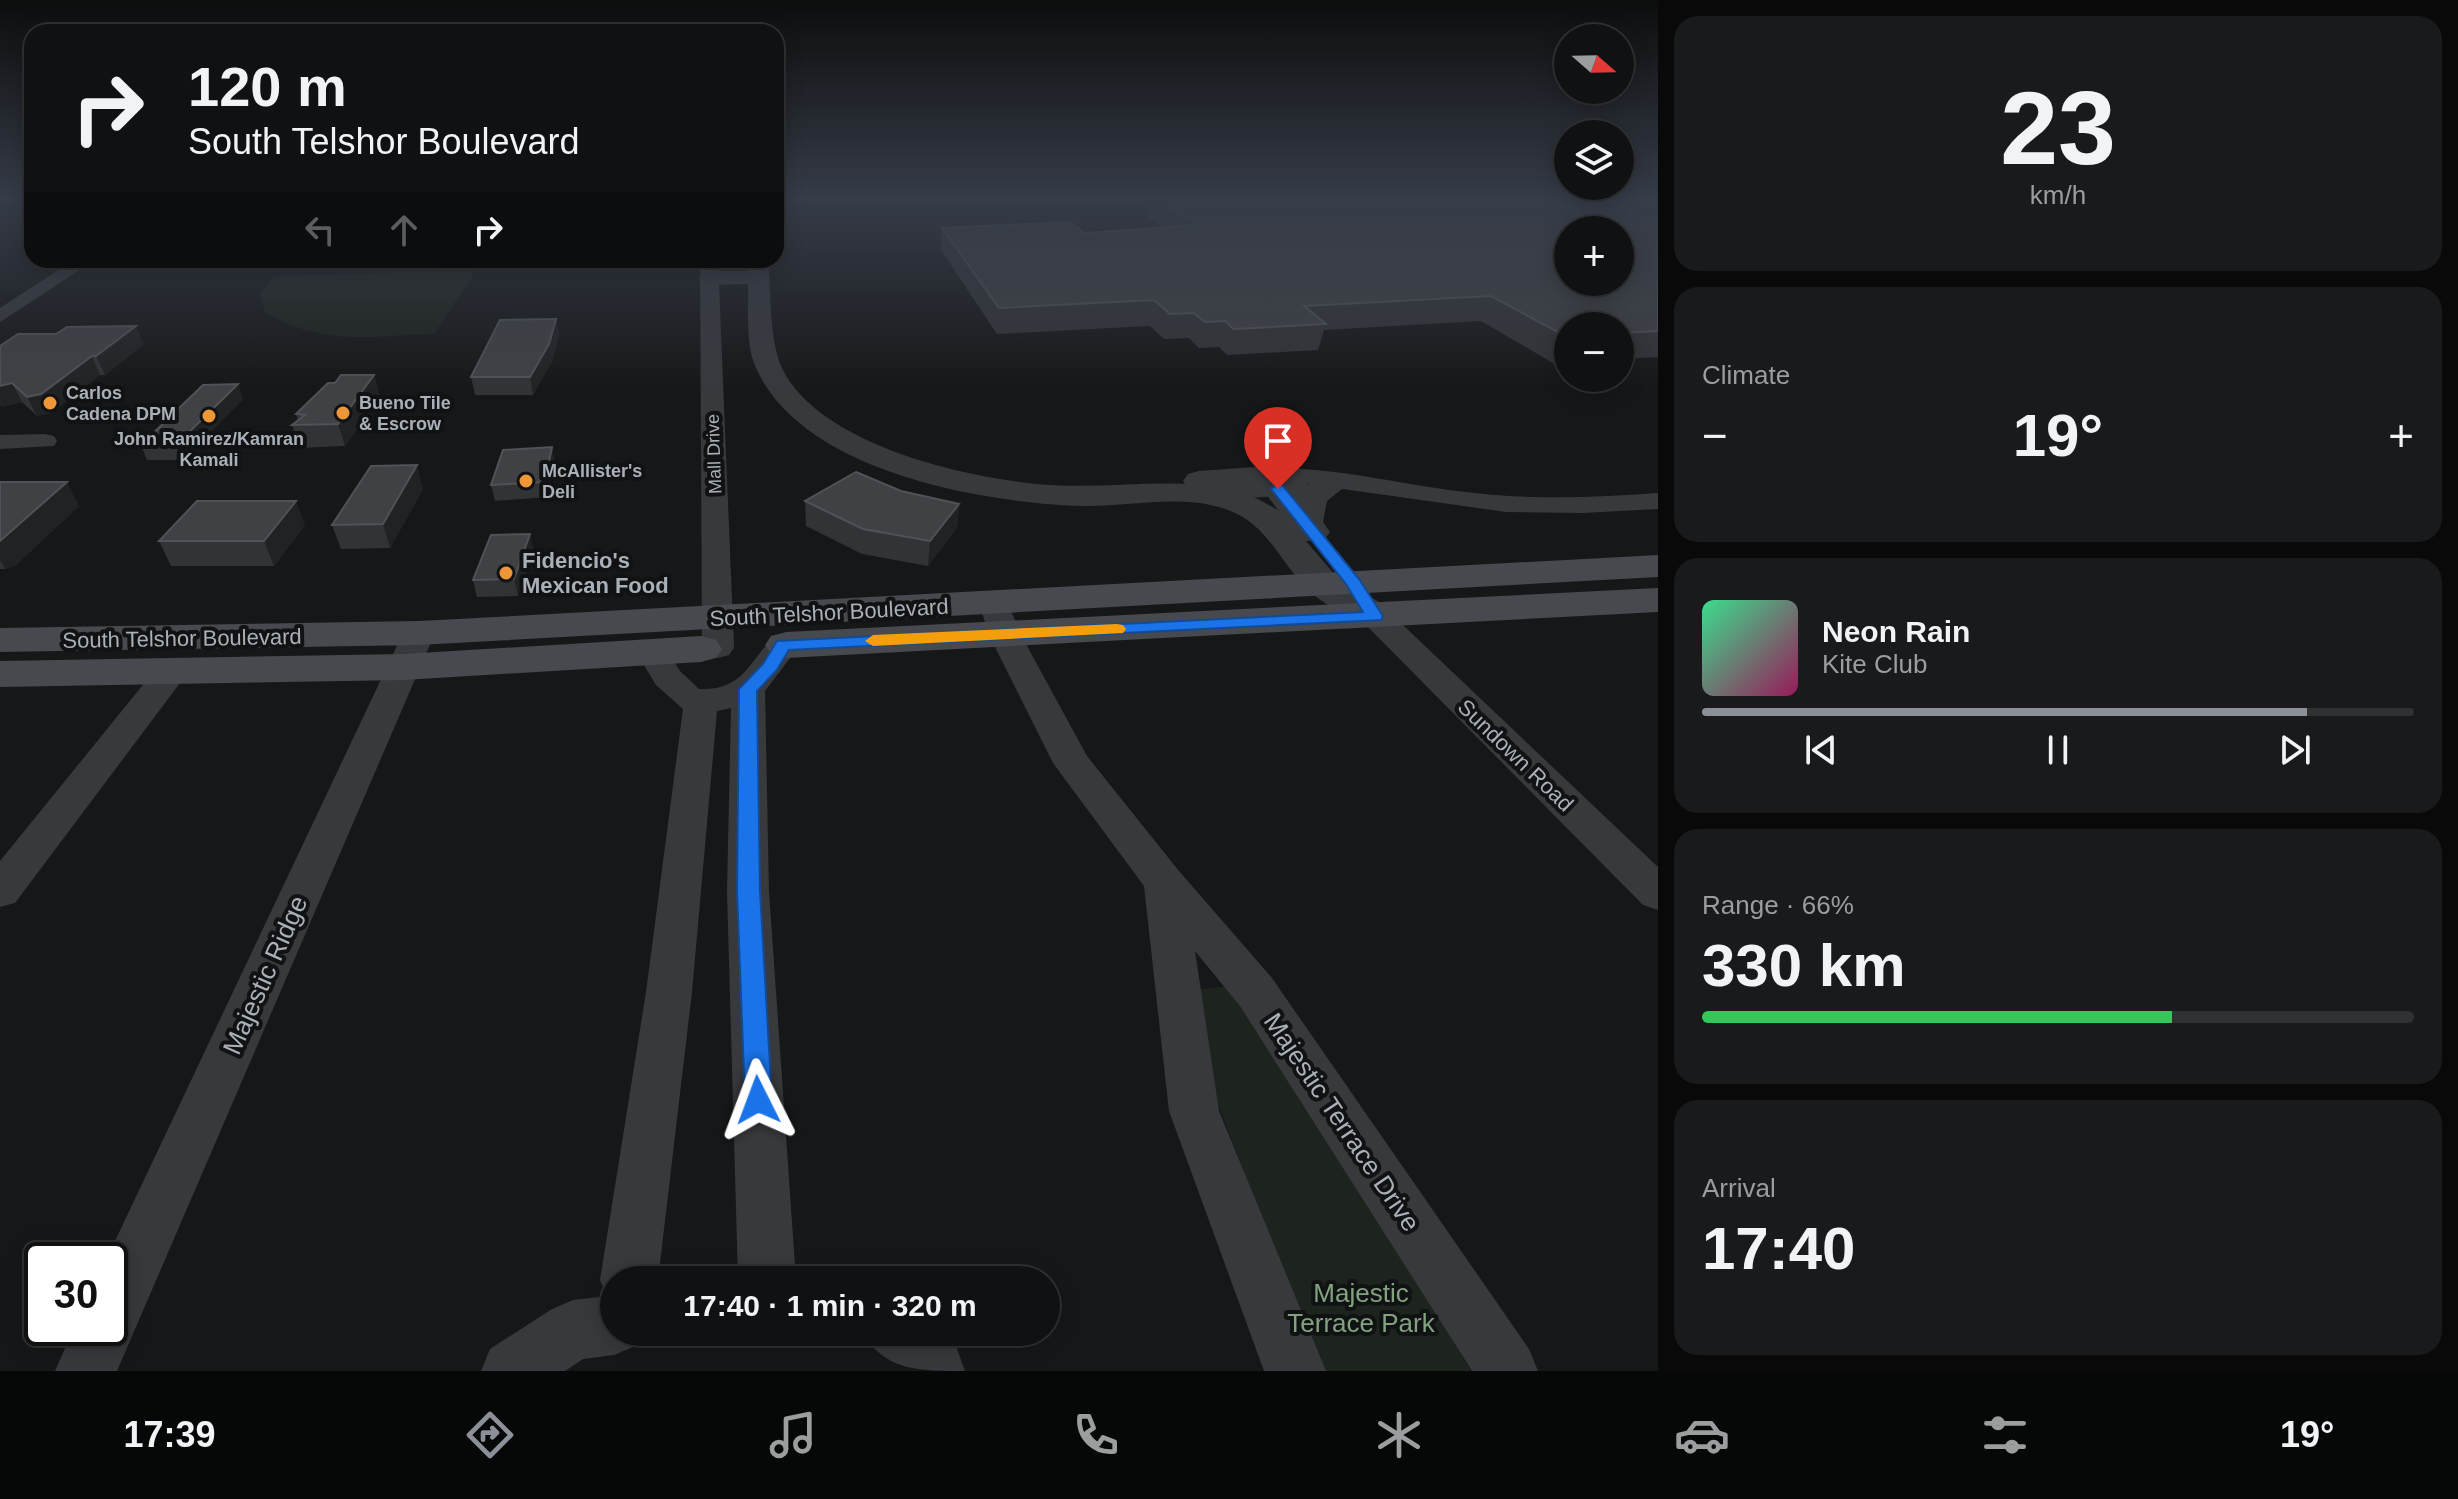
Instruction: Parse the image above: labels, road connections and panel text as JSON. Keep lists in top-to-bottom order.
{
  "streets": {
    "main road": ["South Telshor Boulevard"],
    "street": [
      "Mall Drive",
      "Sundown Road",
      "Majestic Ridge",
      "Majestic Terrace Drive"
    ]
  },
  "crossings": [
    ["Mall Drive", "South Telshor Boulevard"],
    ["South Telshor Boulevard", "Sundown Road"],
    ["South Telshor Boulevard", "Majestic Ridge"],
    ["South Telshor Boulevard", "Majestic Terrace Drive"]
  ],
  "parks": ["Majestic Terrace Park"],
  "places": [
    "Carlos Cadena DPM",
    "Bueno Tile & Escrow",
    "John Ramirez/Kamran Kamali",
    "McAllister's Deli",
    "Fidencio's Mexican Food"
  ],
  "north": "right",
  "page": {
    "tile": [
      ["23", "km/h"],
      "Climate",
      ["Range · 66%", "330 km"],
      ["Arrival", "17:40"]
    ],
    "map_buttons": ["+", "−"],
    "turn": ["120 m", "South Telshor Boulevard"],
    "heat": ["−", "19°", "+"],
    "song": ["Neon Rain", "Kite Club"],
    "limit": "30",
    "trip": "17:40 · 1 min · 320 m",
    "tabs": ["17:39", "19°"]
  }
}
